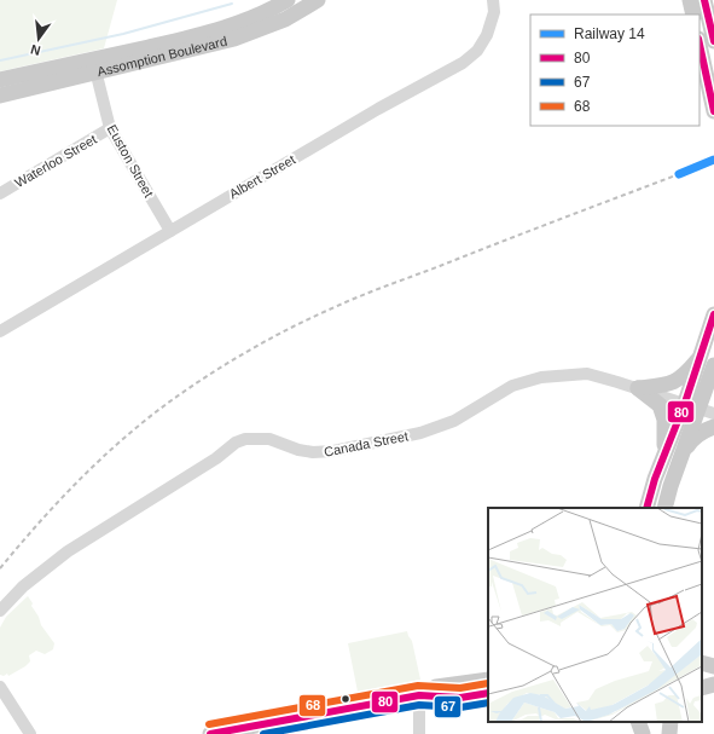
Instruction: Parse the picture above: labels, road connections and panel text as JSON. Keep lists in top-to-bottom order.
{
  "streets": {
    "main road": ["Assomption Boulevard"],
    "street": [
      "Waterloo Street",
      "Euston Street",
      "Albert Street",
      "Canada Street"
    ]
  },
  "crossings": [
    ["Assomption Boulevard", "Euston Street"],
    ["Waterloo Street", "Euston Street"],
    ["Euston Street", "Albert Street"]
  ],
  "lines": [
    "transit line 80",
    "rail line 14",
    "transit line 68",
    "transit line 67"
  ],
  "legend": [
    "Railway 14",
    "80",
    "67",
    "68"
  ],
  "north": "bottom"
}
